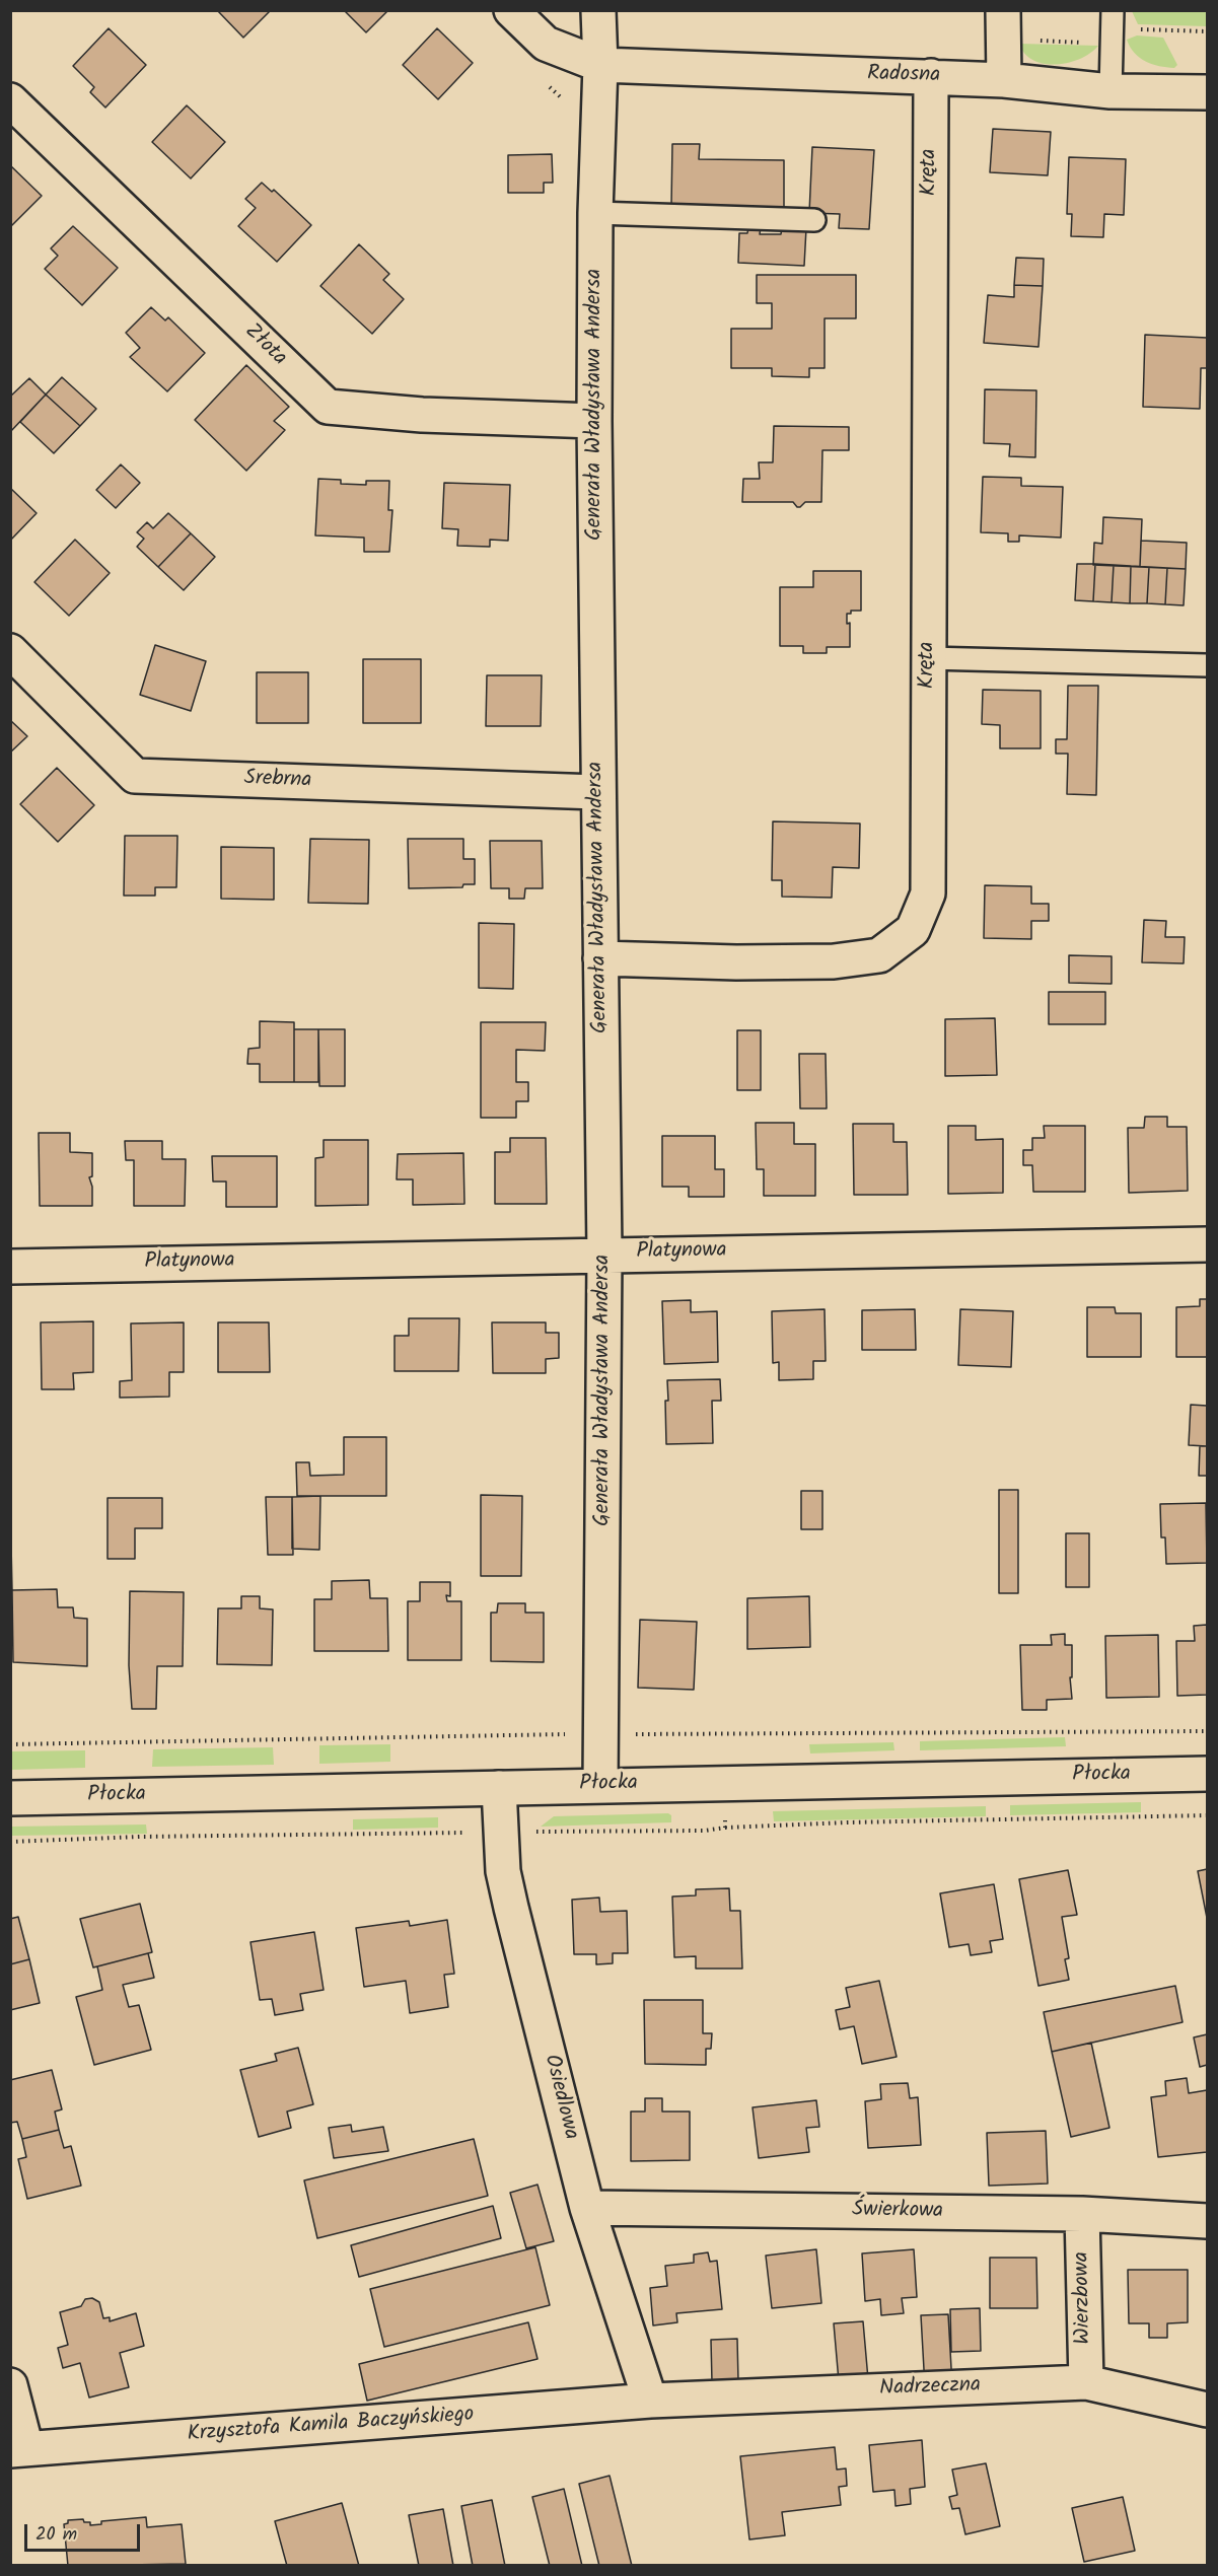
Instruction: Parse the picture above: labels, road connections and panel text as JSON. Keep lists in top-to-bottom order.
{
  "streets": {
    "street": [
      "Radosna",
      "Kręta",
      "Złota",
      "Generała Władysława Andersa",
      "Srebrna",
      "Platynowa",
      "Płocka",
      "Osiedlowa",
      "Świerkowa",
      "Wierzbowa",
      "Nadrzeczna",
      "Krzysztofa Kamila Baczyńskiego"
    ]
  },
  "crossings": [
    ["Radosna", "Kręta"],
    ["Radosna", "Generała Władysława Andersa"],
    ["Kręta", "Generała Władysława Andersa"],
    ["Złota", "Generała Władysława Andersa"],
    ["Generała Władysława Andersa", "Srebrna"],
    ["Generała Władysława Andersa", "Platynowa"],
    ["Generała Władysława Andersa", "Płocka"],
    ["Płocka", "Osiedlowa"],
    ["Osiedlowa", "Świerkowa"],
    ["Osiedlowa", "Nadrzeczna"],
    ["Osiedlowa", "Krzysztofa Kamila Baczyńskiego"],
    ["Świerkowa", "Wierzbowa"],
    ["Wierzbowa", "Nadrzeczna"],
    ["Nadrzeczna", "Krzysztofa Kamila Baczyńskiego"]
  ],
  "scale_bar": "20 m"
}
